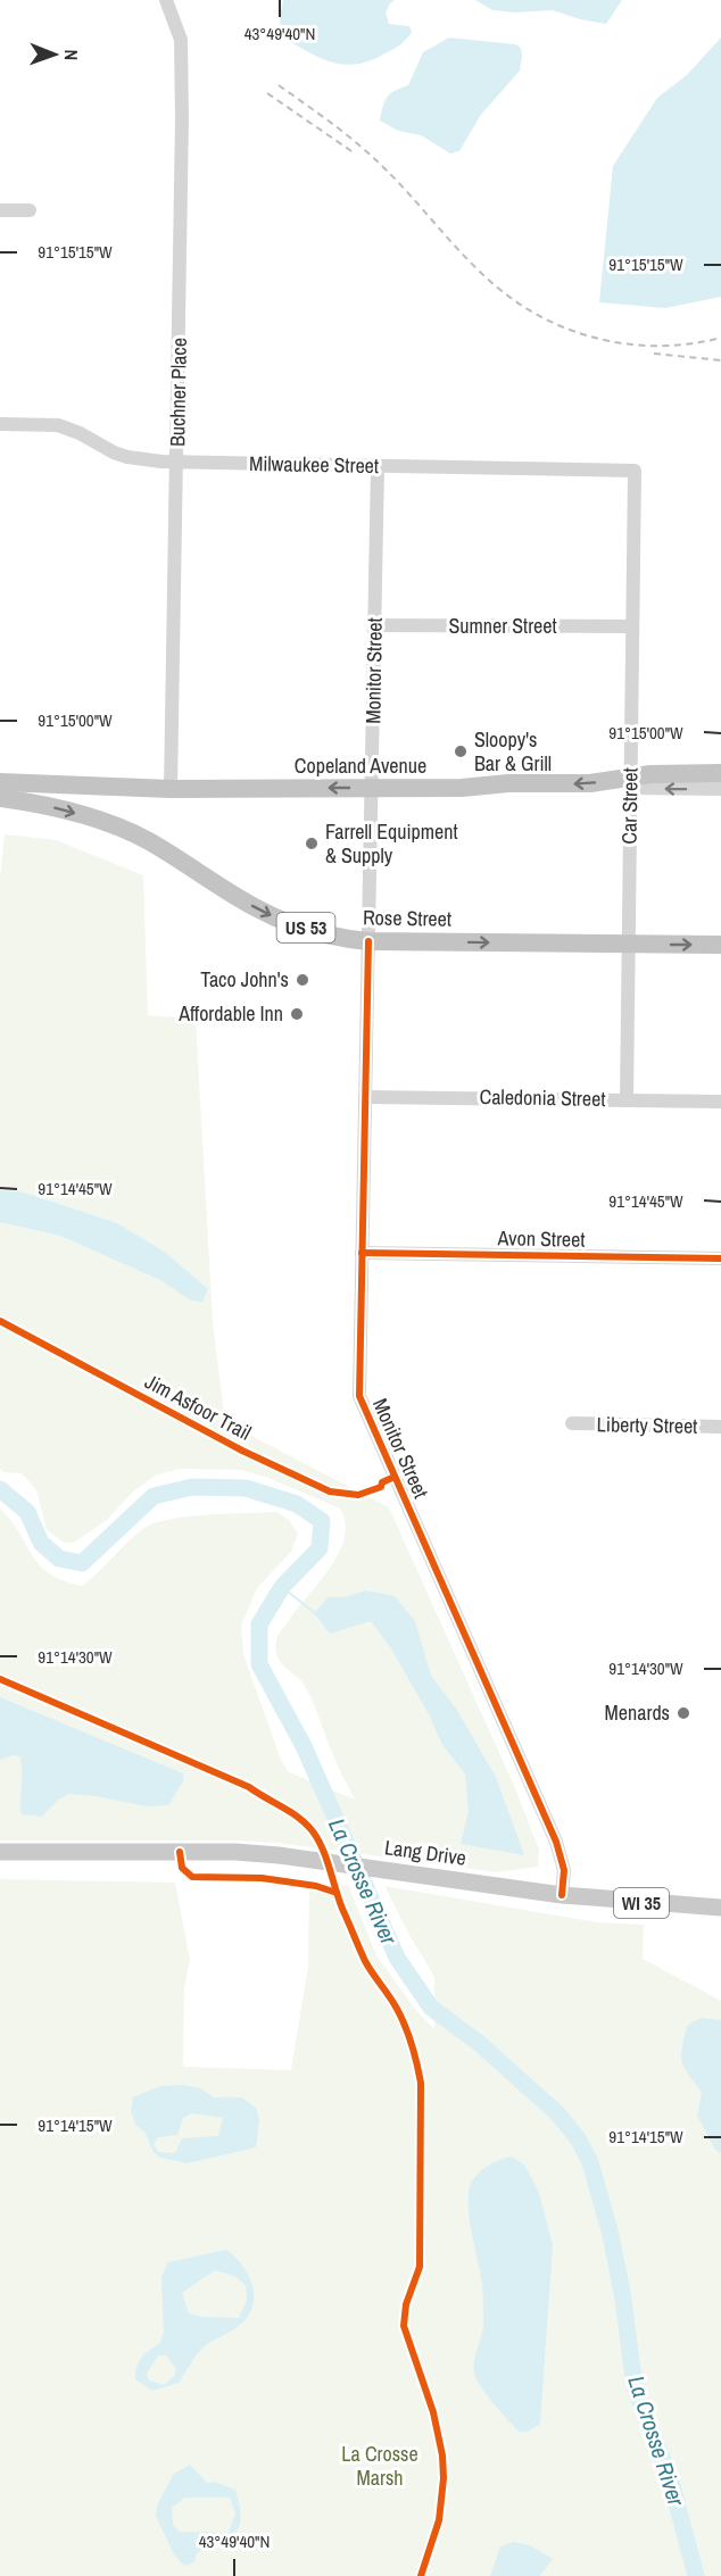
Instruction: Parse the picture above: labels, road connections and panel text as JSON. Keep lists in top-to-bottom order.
{
  "streets": {
    "highway": ["Copeland Avenue", "Rose Street", "US 53"],
    "main road": ["Lang Drive", "WI 35"],
    "street": [
      "Buchner Place",
      "Milwaukee Street",
      "Sumner Street",
      "Monitor Street",
      "Car Street",
      "Caledonia Street",
      "Avon Street",
      "Liberty Street"
    ],
    "cycle path": ["Jim Asfoor Trail"]
  },
  "crossings": [
    ["Buchner Place", "Milwaukee Street"],
    ["Buchner Place", "Copeland Avenue"],
    ["Milwaukee Street", "Monitor Street"],
    ["Milwaukee Street", "Car Street"],
    ["Sumner Street", "Monitor Street"],
    ["Sumner Street", "Car Street"],
    ["Monitor Street", "Copeland Avenue"],
    ["Monitor Street", "Rose Street"],
    ["Monitor Street", "Caledonia Street"],
    ["Monitor Street", "Avon Street"],
    ["Monitor Street", "Lang Drive"],
    ["Copeland Avenue", "Car Street"],
    ["Car Street", "Rose Street"],
    ["Car Street", "Caledonia Street"]
  ],
  "one_way": ["Copeland Avenue", "Rose Street"],
  "water": ["La Crosse River"],
  "parks": ["La Crosse Marsh"],
  "places": [
    "Sloopy's Bar & Grill",
    "Farrell Equipment & Supply",
    "Taco John's",
    "Affordable Inn",
    "Menards"
  ],
  "north": "right",
  "coordinates": [
    "43°49'40\"N",
    "91°15'15\"W",
    "91°15'00\"W",
    "91°14'45\"W",
    "91°14'30\"W",
    "91°14'15\"W"
  ]
}
